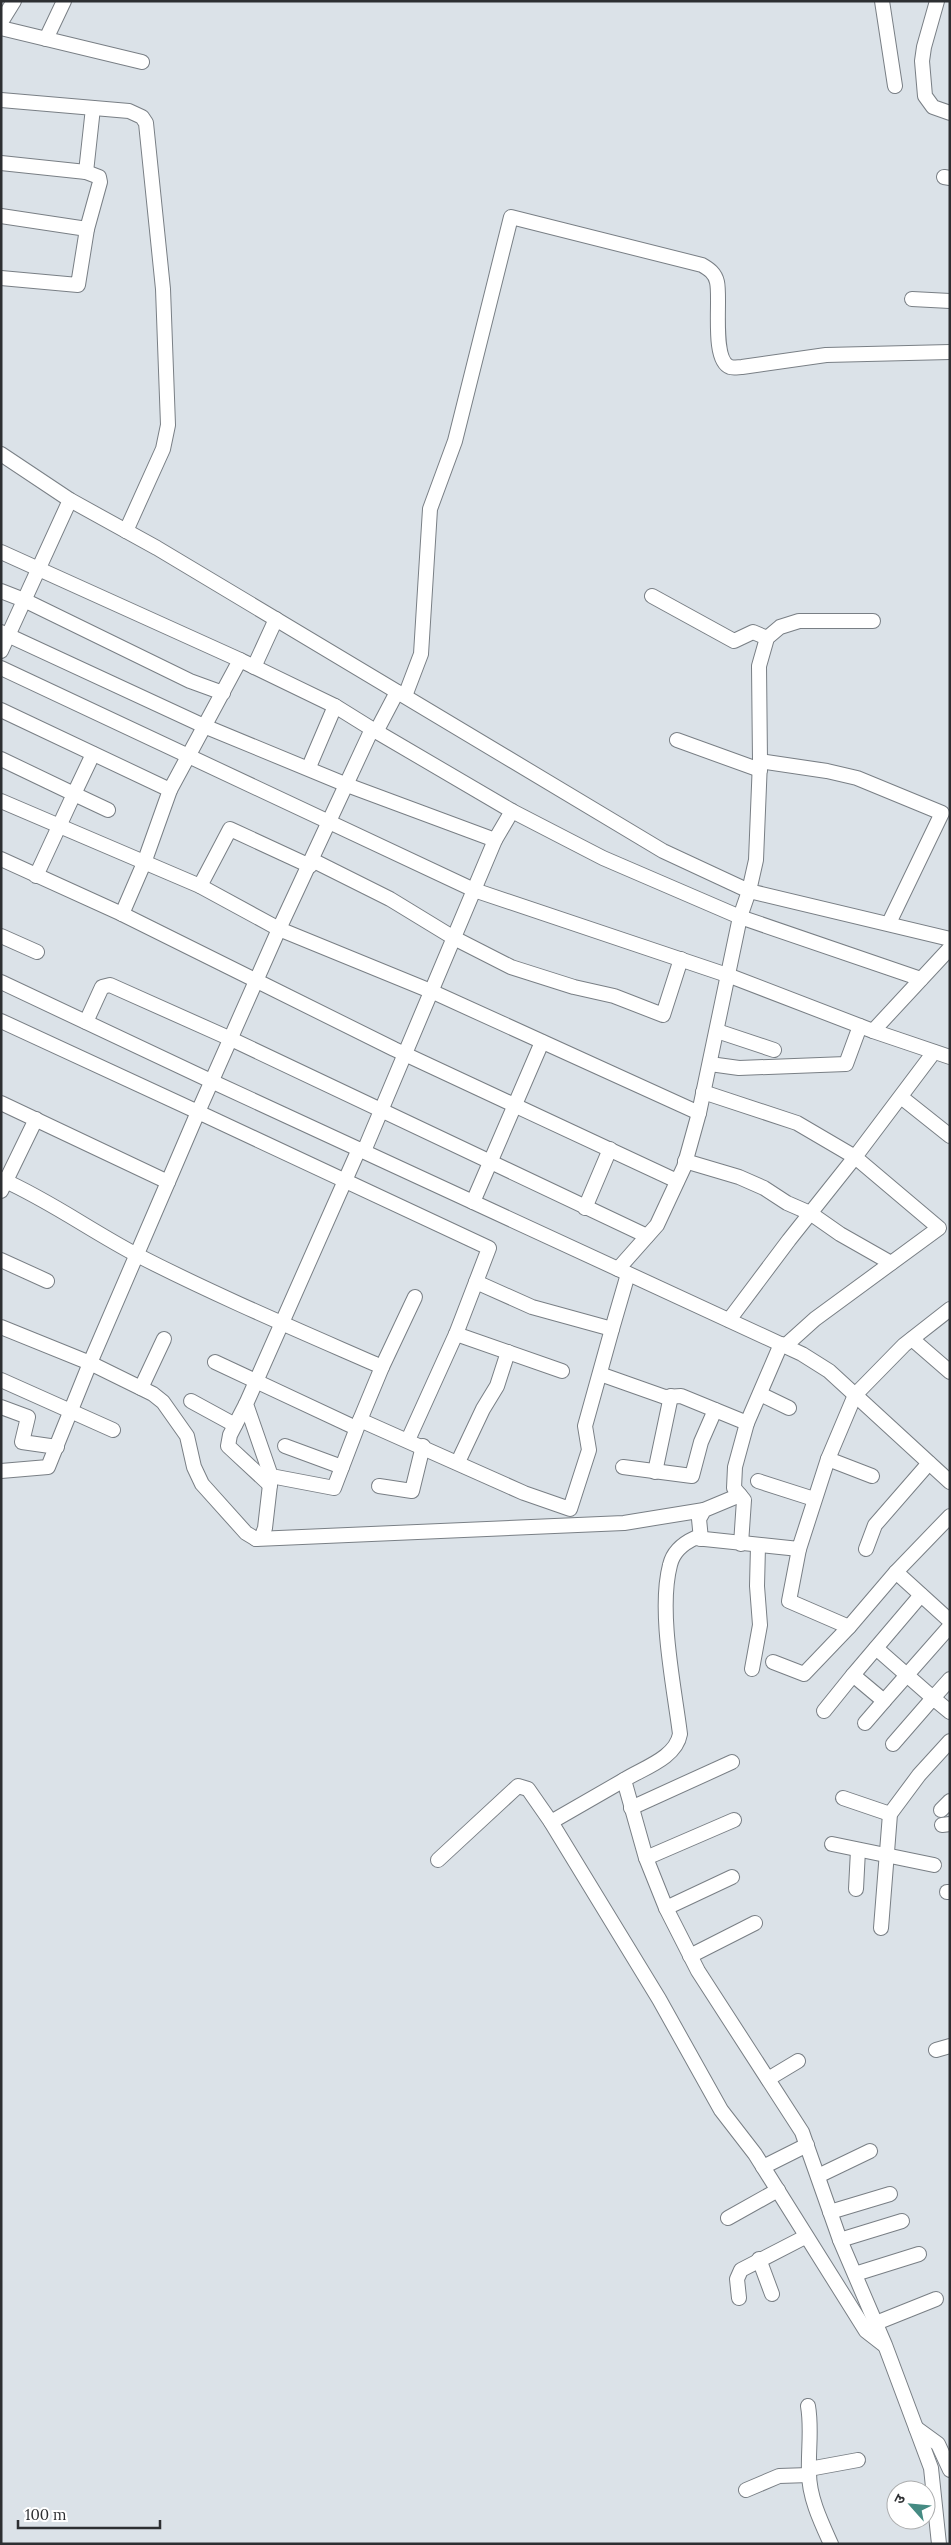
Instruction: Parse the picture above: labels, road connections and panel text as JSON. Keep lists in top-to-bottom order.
{
  "scale_bar": "100 m",
  "north": "top left"
}
